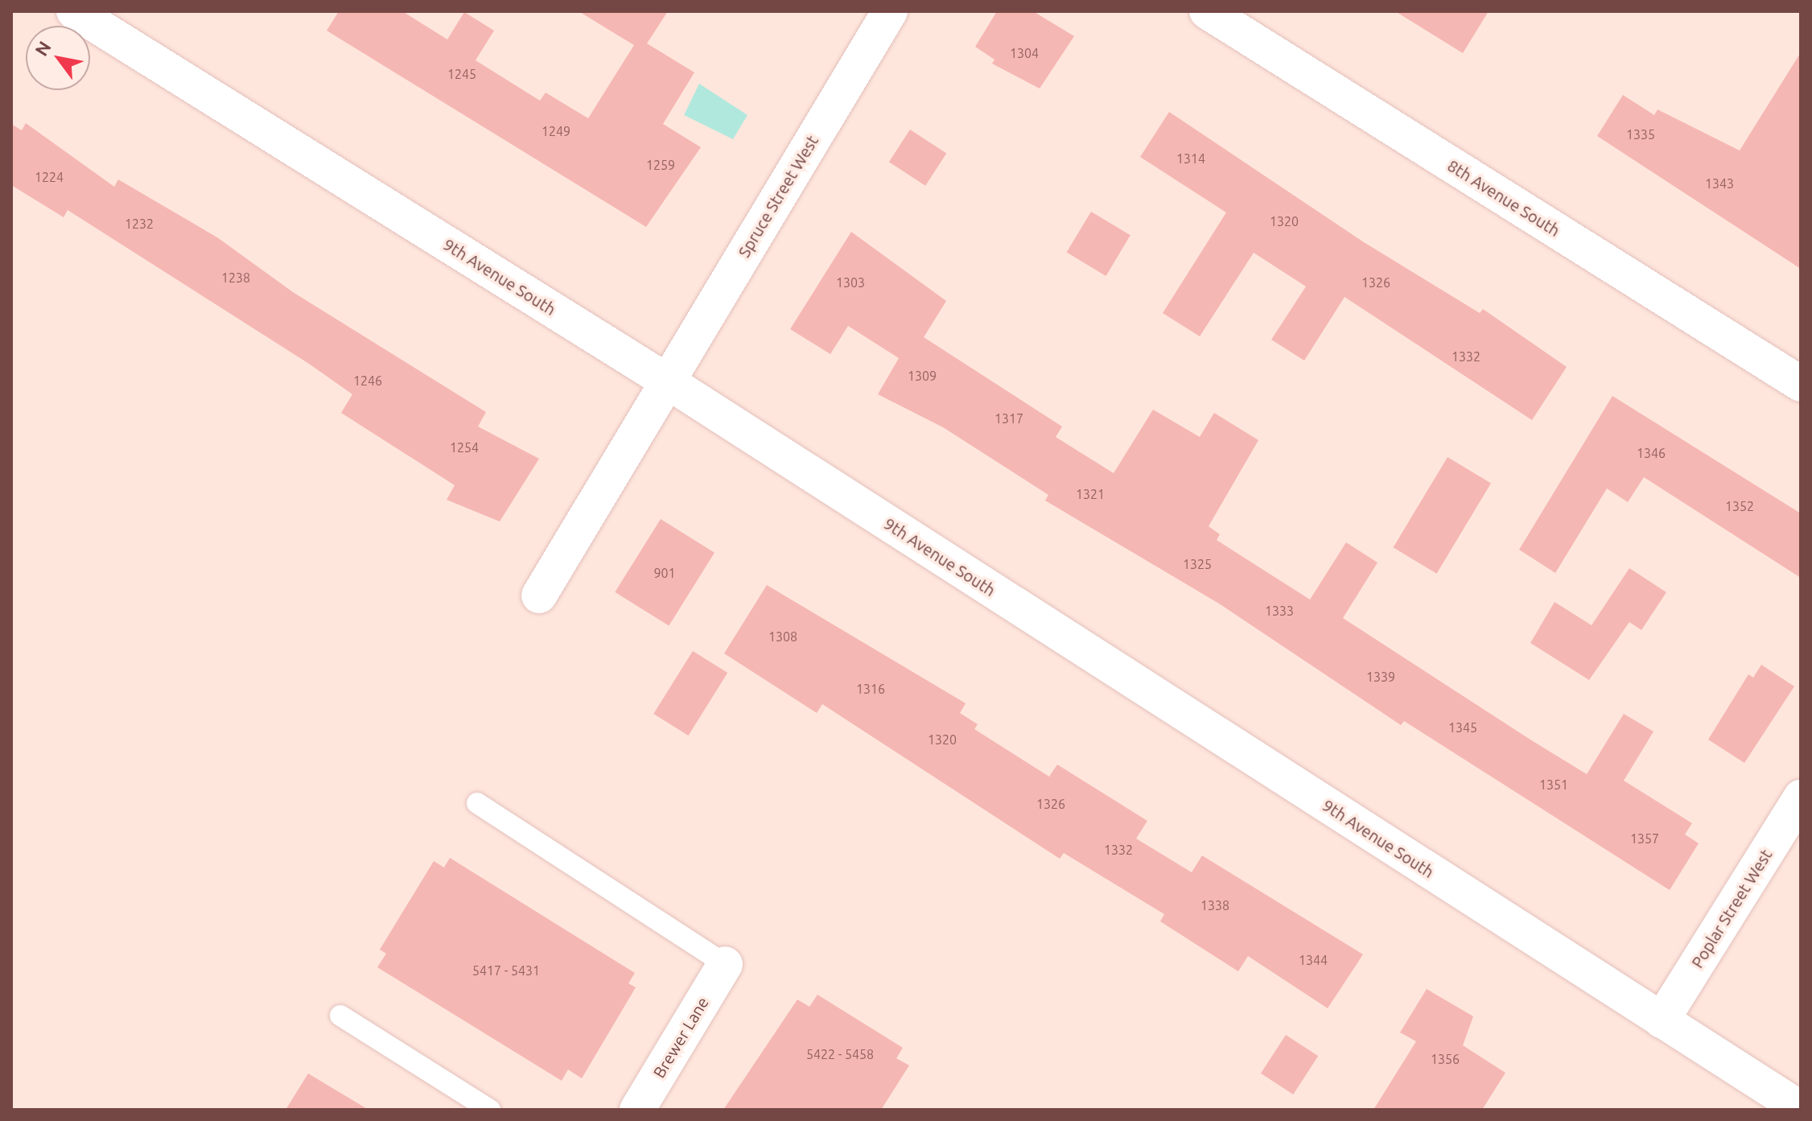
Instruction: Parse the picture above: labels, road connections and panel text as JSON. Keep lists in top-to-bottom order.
{
  "streets": {
    "street": [
      "Spruce Street West",
      "8th Avenue South",
      "9th Avenue South",
      "Poplar Street West",
      "Brewer Lane"
    ]
  },
  "crossings": [
    ["Spruce Street West", "9th Avenue South"],
    ["9th Avenue South", "Poplar Street West"]
  ],
  "house_numbers": [
    "1304",
    "1245",
    "1249",
    "1335",
    "1314",
    "1259",
    "1224",
    "1343",
    "1320",
    "1232",
    "1238",
    "1303",
    "1326",
    "1332",
    "1309",
    "1246",
    "1317",
    "1254",
    "1346",
    "1321",
    "1352",
    "1325",
    "901",
    "1333",
    "1308",
    "1339",
    "1316",
    "1345",
    "1320",
    "1351",
    "1326",
    "1357",
    "1332",
    "1338",
    "1344",
    "5417 - 5431",
    "5422 - 5458",
    "1356"
  ],
  "north": "top left"
}
